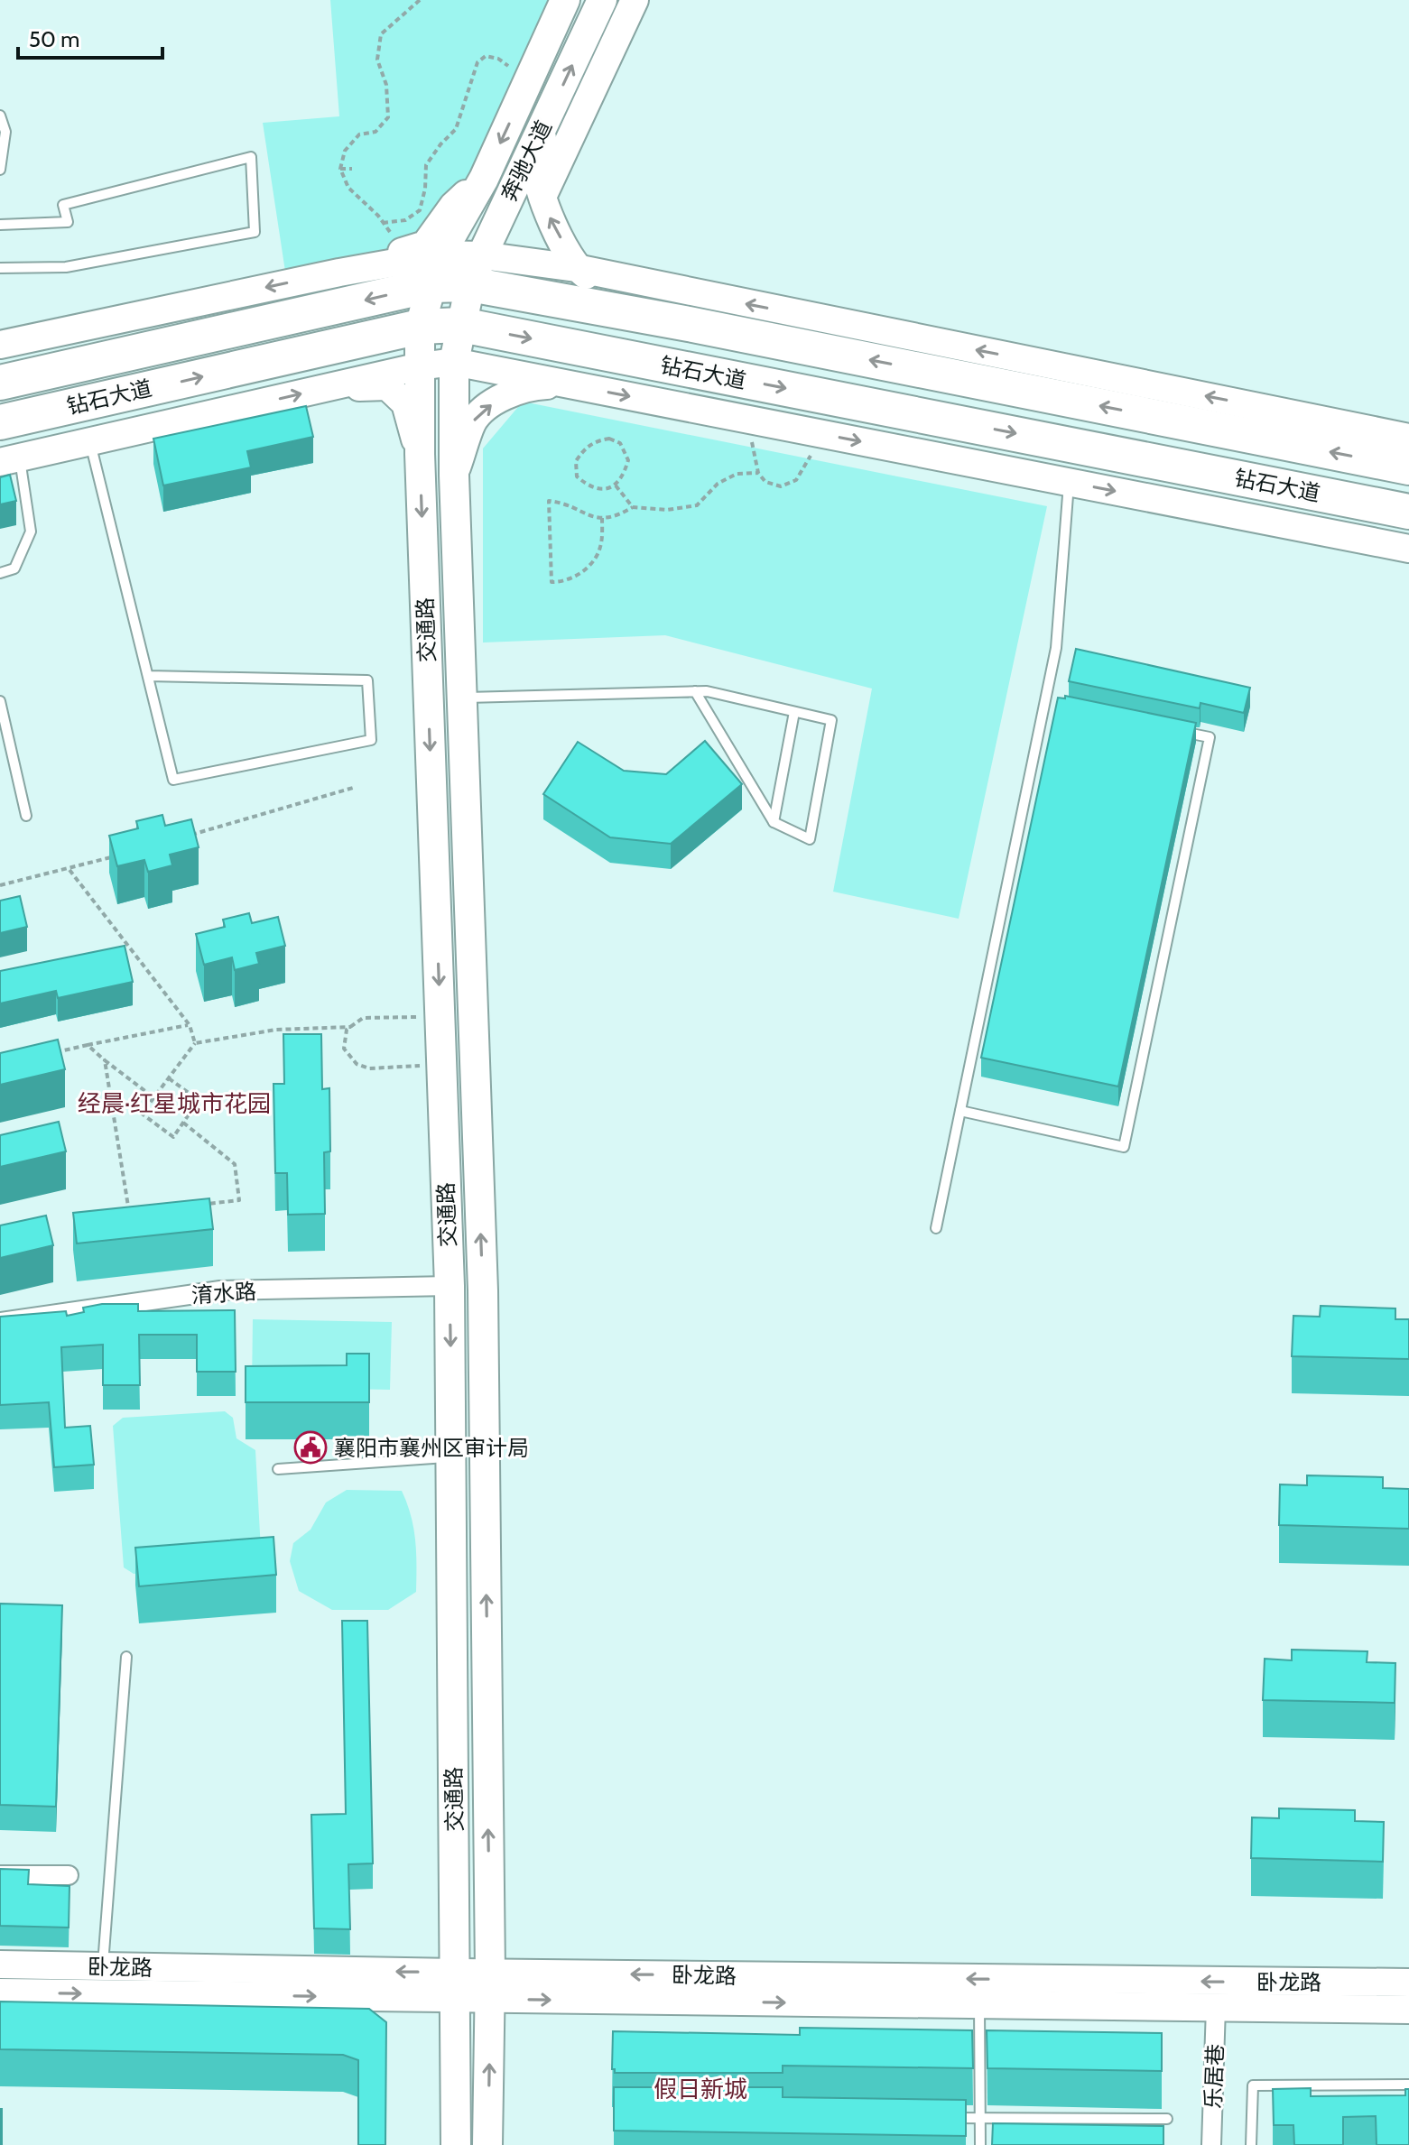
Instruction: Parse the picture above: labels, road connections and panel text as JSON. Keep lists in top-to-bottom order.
{
  "streets": {
    "highway": ["钻石大道"],
    "main road": ["奔驰大道", "交通路"],
    "street": ["淯水路", "卧龙路", "乐居巷"]
  },
  "crossings": [
    ["奔驰大道", "钻石大道"],
    ["奔驰大道", "交通路"],
    ["钻石大道", "交通路"],
    ["交通路", "淯水路"],
    ["交通路", "卧龙路"],
    ["卧龙路", "乐居巷"]
  ],
  "districts": ["经晨·红星城市花园", "假日新城"],
  "places": {
    "public building": ["襄阳市襄州区审计局"]
  },
  "scale_bar": "50 m"
}
